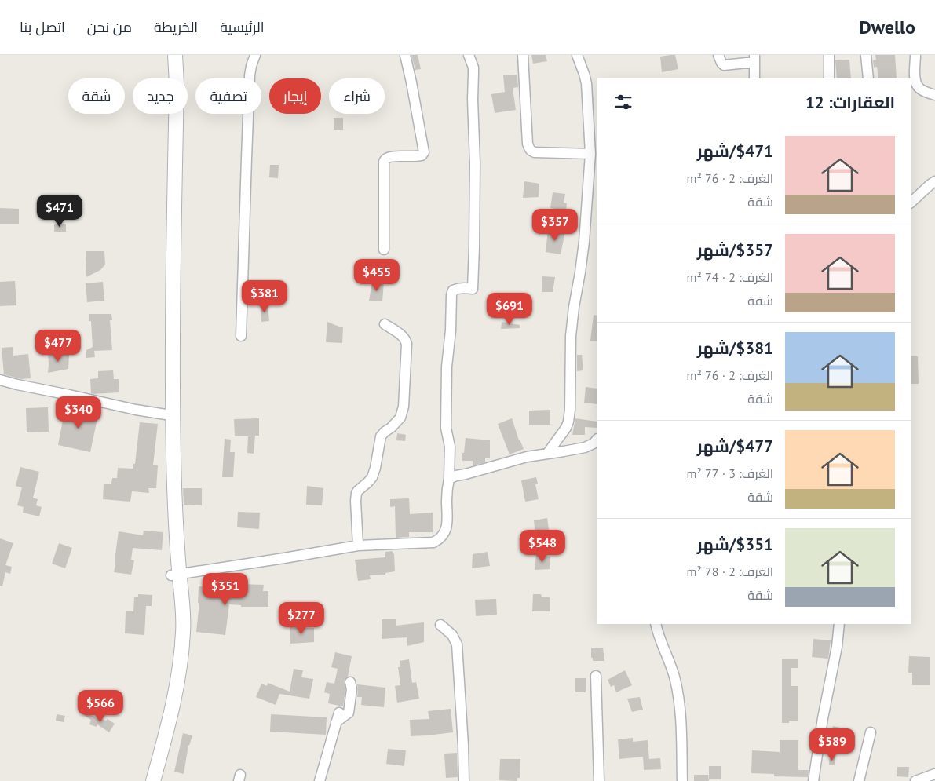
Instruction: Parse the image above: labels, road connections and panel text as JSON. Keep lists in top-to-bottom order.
{
  "page": {
    "header": "Dwello",
    "nav": [
      "الرئيسية",
      "الخريطة",
      "من نحن",
      "اتصل بنا"
    ],
    "chip": [
      "شراء",
      "إيجار",
      "تصفية",
      "جديد",
      "شقة"
    ],
    "heading": "العقارات: 12",
    "list": [
      {
        "name": "$471/شهر",
        "note": "الغرف: 2 · 76 m² · شقة"
      },
      {
        "name": "$357/شهر",
        "note": "الغرف: 2 · 74 m² · شقة"
      },
      {
        "name": "$381/شهر",
        "note": "الغرف: 2 · 76 m² · شقة"
      },
      {
        "name": "$477/شهر",
        "note": "الغرف: 3 · 77 m² · شقة"
      },
      {
        "name": "$351/شهر",
        "note": "الغرف: 2 · 78 m² · شقة"
      }
    ],
    "price": [
      "$471",
      "$357",
      "$455",
      "$381",
      "$691",
      "$477",
      "$340",
      "$548",
      "$351",
      "$277",
      "$566",
      "$589"
    ]
  }
}
